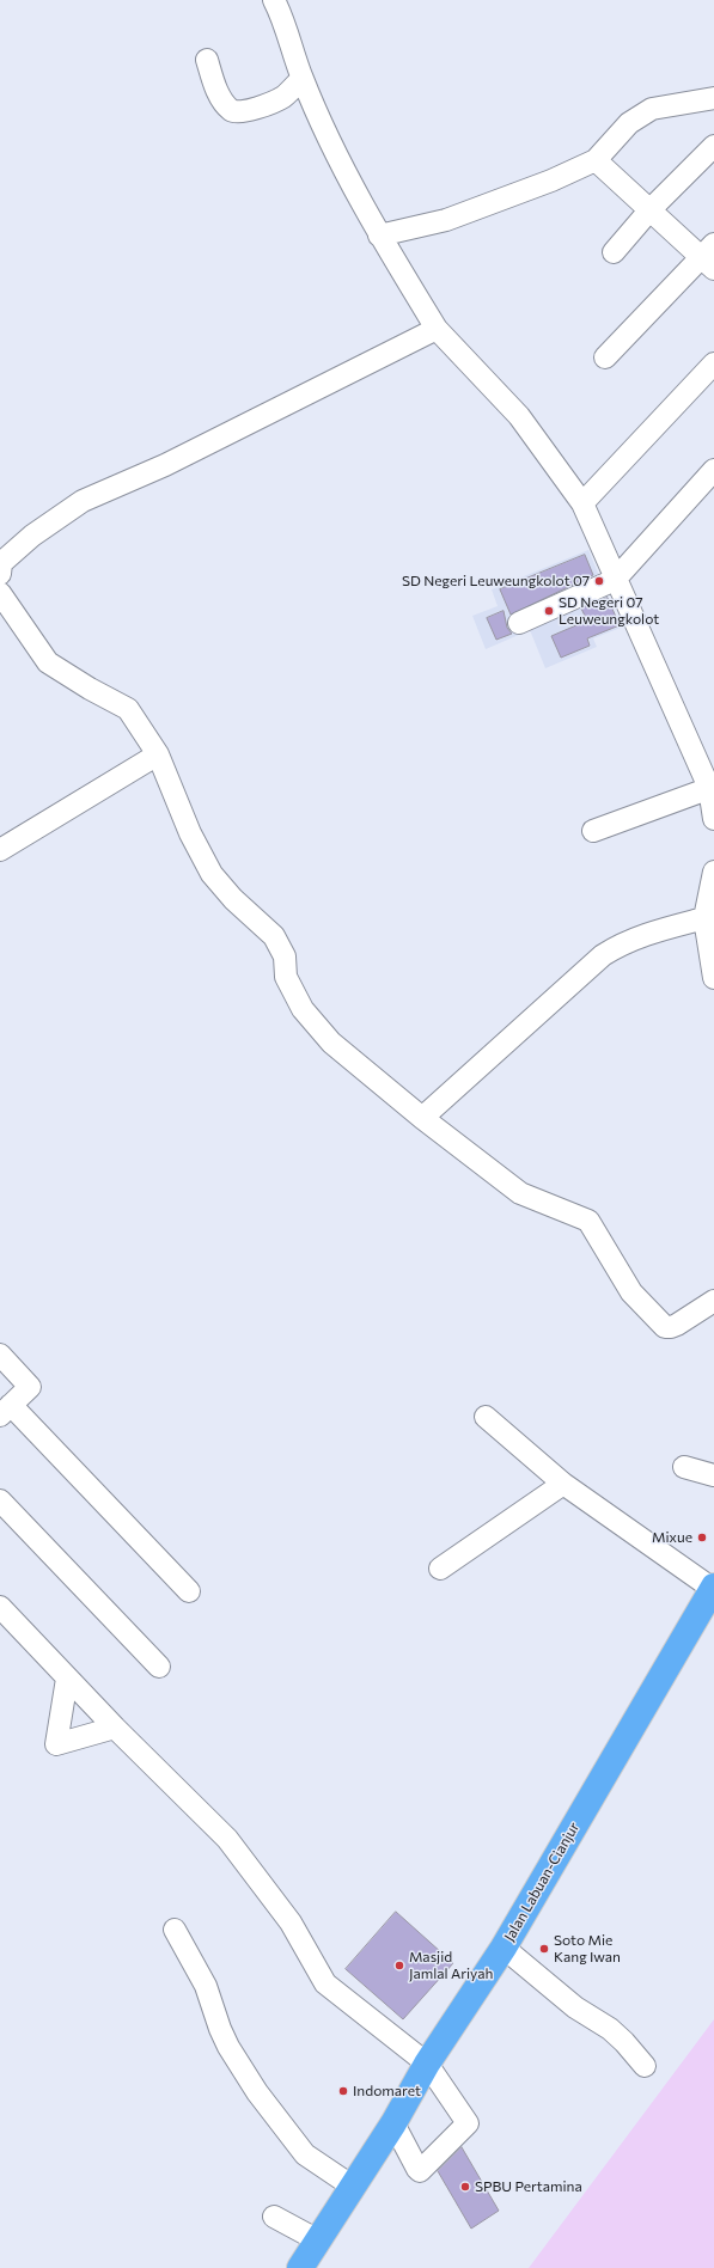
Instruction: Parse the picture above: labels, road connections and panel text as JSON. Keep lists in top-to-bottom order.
{
  "streets": {
    "highway": ["Jalan Labuan-Cianjur"]
  },
  "places": [
    "SD Negeri Leuweungkolot 07",
    "SD Negeri 07 Leuweungkolot",
    "Mixue",
    "Soto Mie Kang Iwan",
    "Masjid Jamlal Ariyah",
    "Indomaret",
    "SPBU Pertamina"
  ]
}
